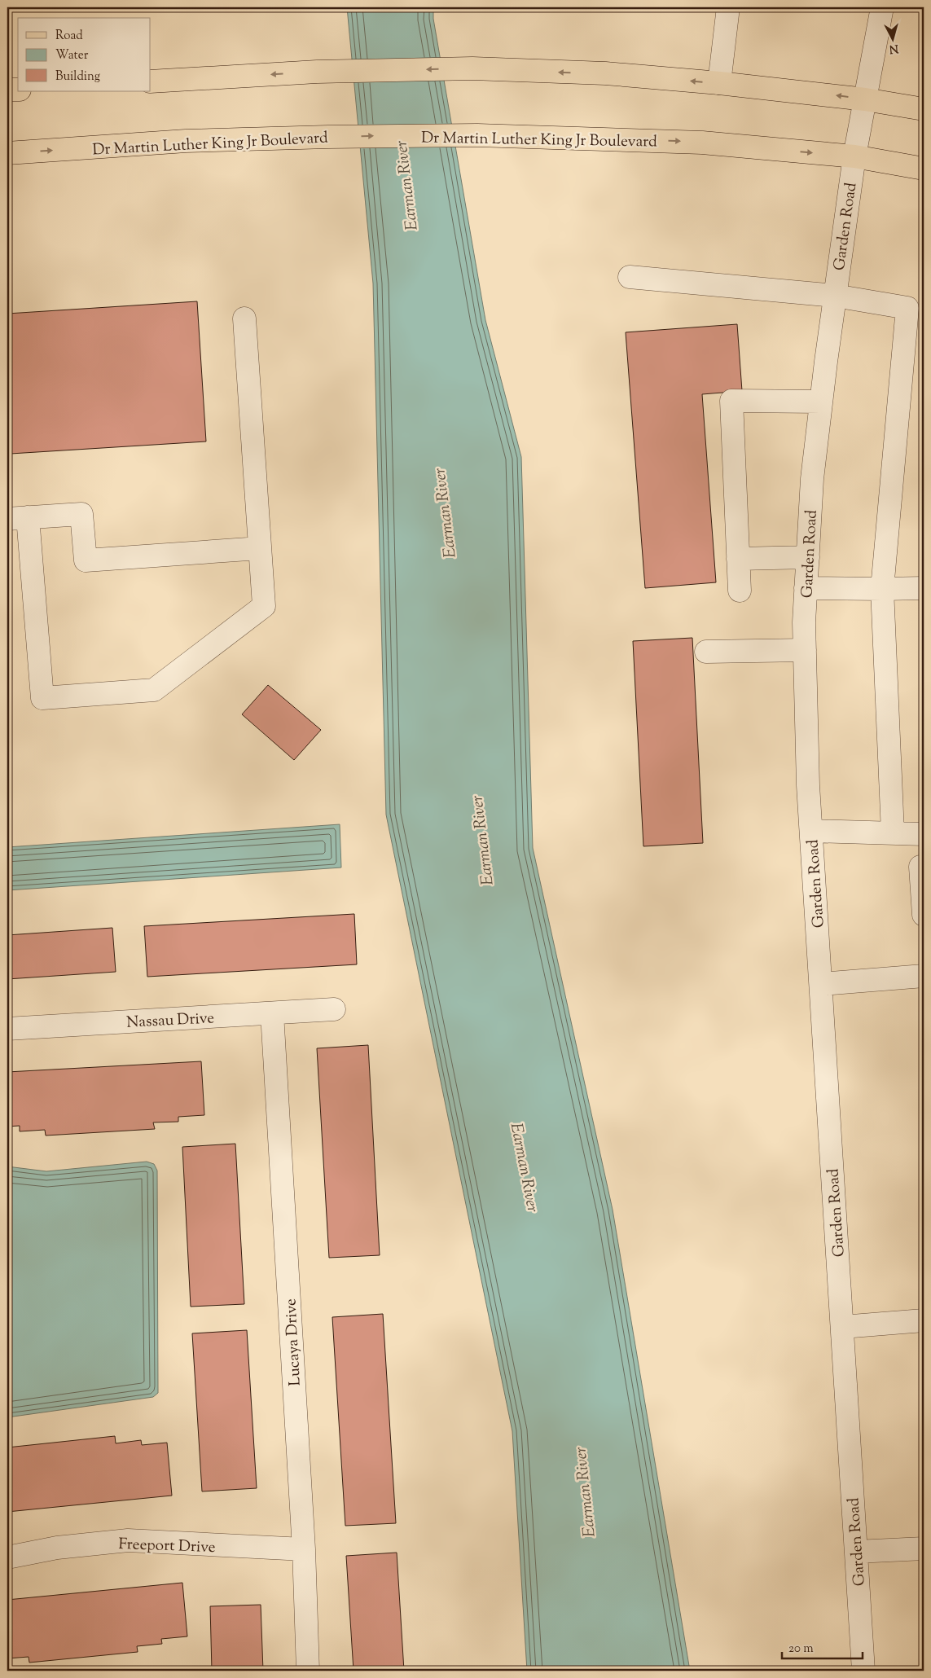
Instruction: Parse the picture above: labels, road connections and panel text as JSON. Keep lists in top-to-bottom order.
{
  "streets": {
    "main road": ["Dr Martin Luther King Jr Boulevard"],
    "street": [
      "Garden Road",
      "Nassau Drive",
      "Lucaya Drive",
      "Freeport Drive"
    ]
  },
  "crossings": [
    ["Dr Martin Luther King Jr Boulevard", "Garden Road"],
    ["Nassau Drive", "Lucaya Drive"],
    ["Lucaya Drive", "Freeport Drive"]
  ],
  "water": ["Earman River"],
  "legend": ["Road", "Water", "Building"],
  "scale_bar": "20 m",
  "north": "bottom"
}
